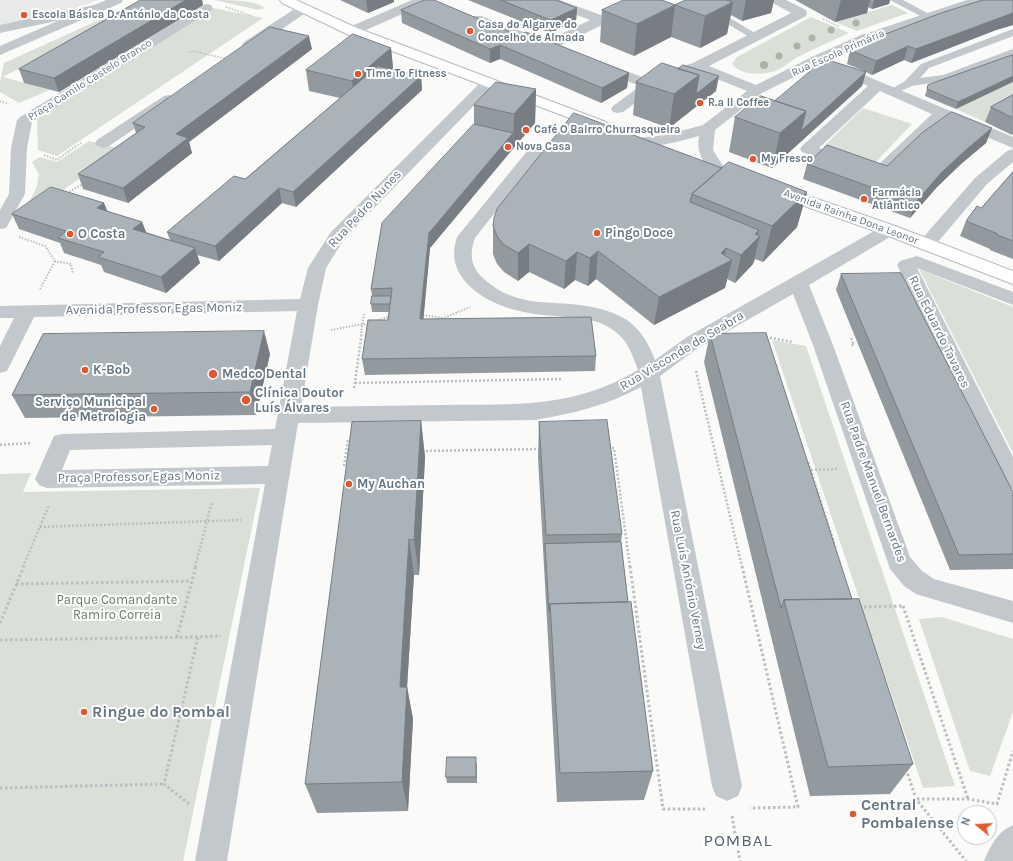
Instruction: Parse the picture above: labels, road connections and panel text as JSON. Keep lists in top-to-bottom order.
{
  "streets": {
    "main road": ["Avenida Rainha Dona Leonor"],
    "street": [
      "Rua Escola Primária",
      "Praça Camilo Castelo Branco",
      "Rua Pedro Nunes",
      "Avenida Professor Egas Moniz",
      "Rua Eduardo Tavares",
      "Rua Visconde de Seabra",
      "Praça Professor Egas Moniz",
      "Rua Padre Manuel Bernardes",
      "Rua Luís António Verney"
    ]
  },
  "crossings": [
    ["Rua Pedro Nunes", "Avenida Professor Egas Moniz"],
    ["Rua Pedro Nunes", "Rua Visconde de Seabra"],
    ["Rua Pedro Nunes", "Praça Professor Egas Moniz"],
    ["Avenida Rainha Dona Leonor", "Rua Visconde de Seabra"],
    ["Rua Visconde de Seabra", "Praça Professor Egas Moniz"],
    ["Rua Visconde de Seabra", "Rua Padre Manuel Bernardes"],
    ["Rua Visconde de Seabra", "Rua Luís António Verney"]
  ],
  "districts": ["POMBAL"],
  "parks": ["Parque Comandante Ramiro Correia"],
  "places": [
    "Escola Básica D. António da Costa",
    "Casa do Algarve do Concelho de Almada",
    "Time To Fitness",
    "R.a II Coffee",
    "Café O Bairro Churrasqueira",
    "Nova Casa",
    "My Fresco",
    "Farmácia Atlântico",
    "Pingo Doce",
    "O Costa",
    "K-Bob",
    "Medco Dental",
    "Clínica Doutor Luís Álvares",
    "Serviço Municipal de Metrologia",
    "My Auchan",
    "Ringue do Pombal",
    "Central Pombalense"
  ],
  "north": "left"
}
